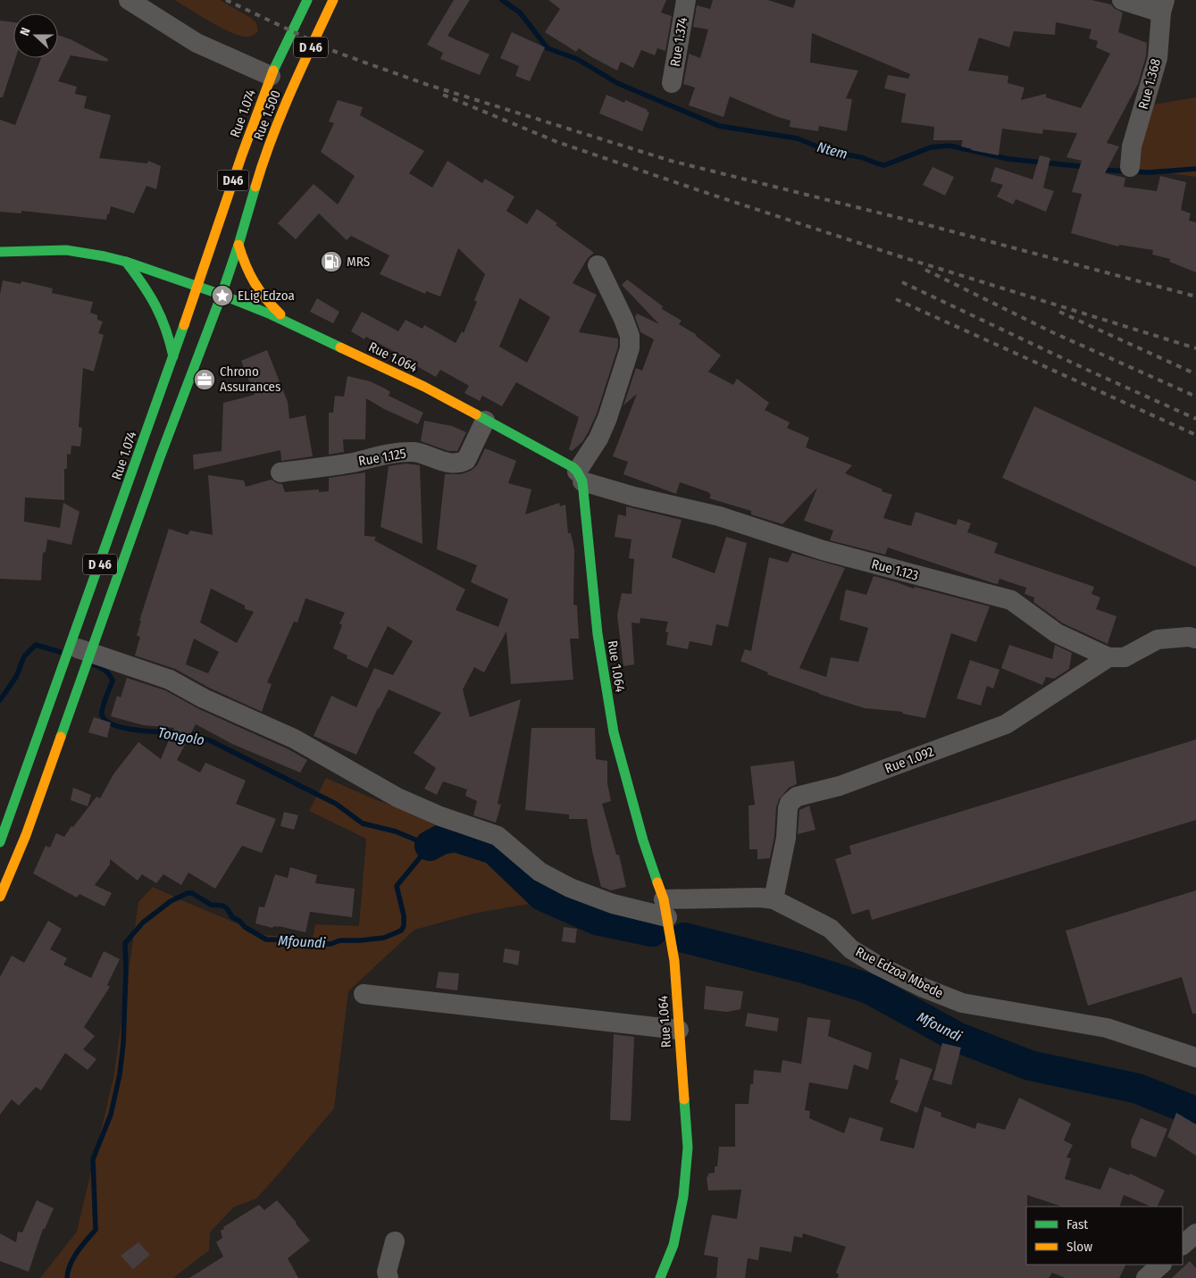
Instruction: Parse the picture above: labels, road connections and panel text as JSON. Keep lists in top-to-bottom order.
{
  "streets": {
    "main road": [
      "D 46",
      "Rue 1.074",
      "Rue 1.500",
      "D46",
      "Rue 1.064"
    ],
    "street": [
      "Rue 1.374",
      "Rue 1.368",
      "Rue 1.125",
      "Rue 1.123",
      "Rue 1.092",
      "Rue Edzoa Mbede"
    ]
  },
  "crossings": [
    ["Rue 1.074", "Rue 1.500"],
    ["Rue 1.074", "D46"],
    ["Rue 1.074", "Rue 1.064"],
    ["Rue 1.074", "Rue Edzoa Mbede"],
    ["Rue 1.064", "Rue 1.125"],
    ["Rue 1.064", "Rue 1.123"],
    ["Rue 1.064", "Rue Edzoa Mbede"],
    ["Rue 1.123", "Rue 1.092"],
    ["Rue 1.092", "Rue Edzoa Mbede"]
  ],
  "water": ["Ntem", "Tongolo", "Mfoundi"],
  "places": {
    "fuel station": ["MRS"],
    "place": ["ELig Edzoa"],
    "office": ["Chrono Assurances"]
  },
  "legend": ["Fast", "Slow"],
  "north": "left"
}
